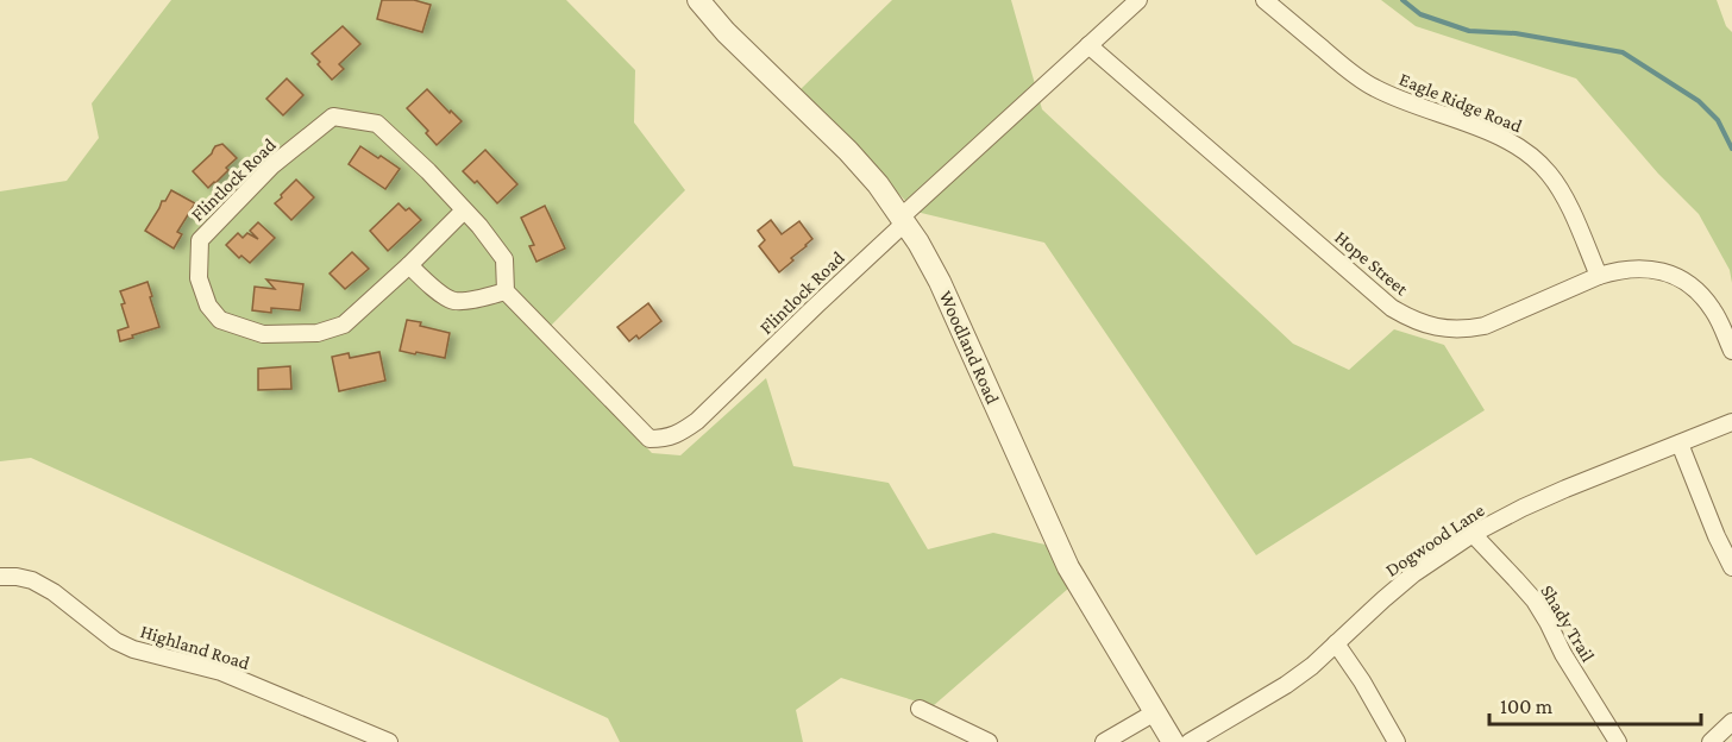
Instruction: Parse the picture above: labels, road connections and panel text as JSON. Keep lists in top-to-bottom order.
{
  "streets": {
    "street": [
      "Eagle Ridge Road",
      "Flintlock Road",
      "Hope Street",
      "Woodland Road",
      "Dogwood Lane",
      "Shady Trail",
      "Highland Road"
    ]
  },
  "crossings": [
    ["Eagle Ridge Road", "Hope Street"],
    ["Flintlock Road", "Woodland Road"],
    ["Dogwood Lane", "Shady Trail"]
  ],
  "scale_bar": "100 m"
}
